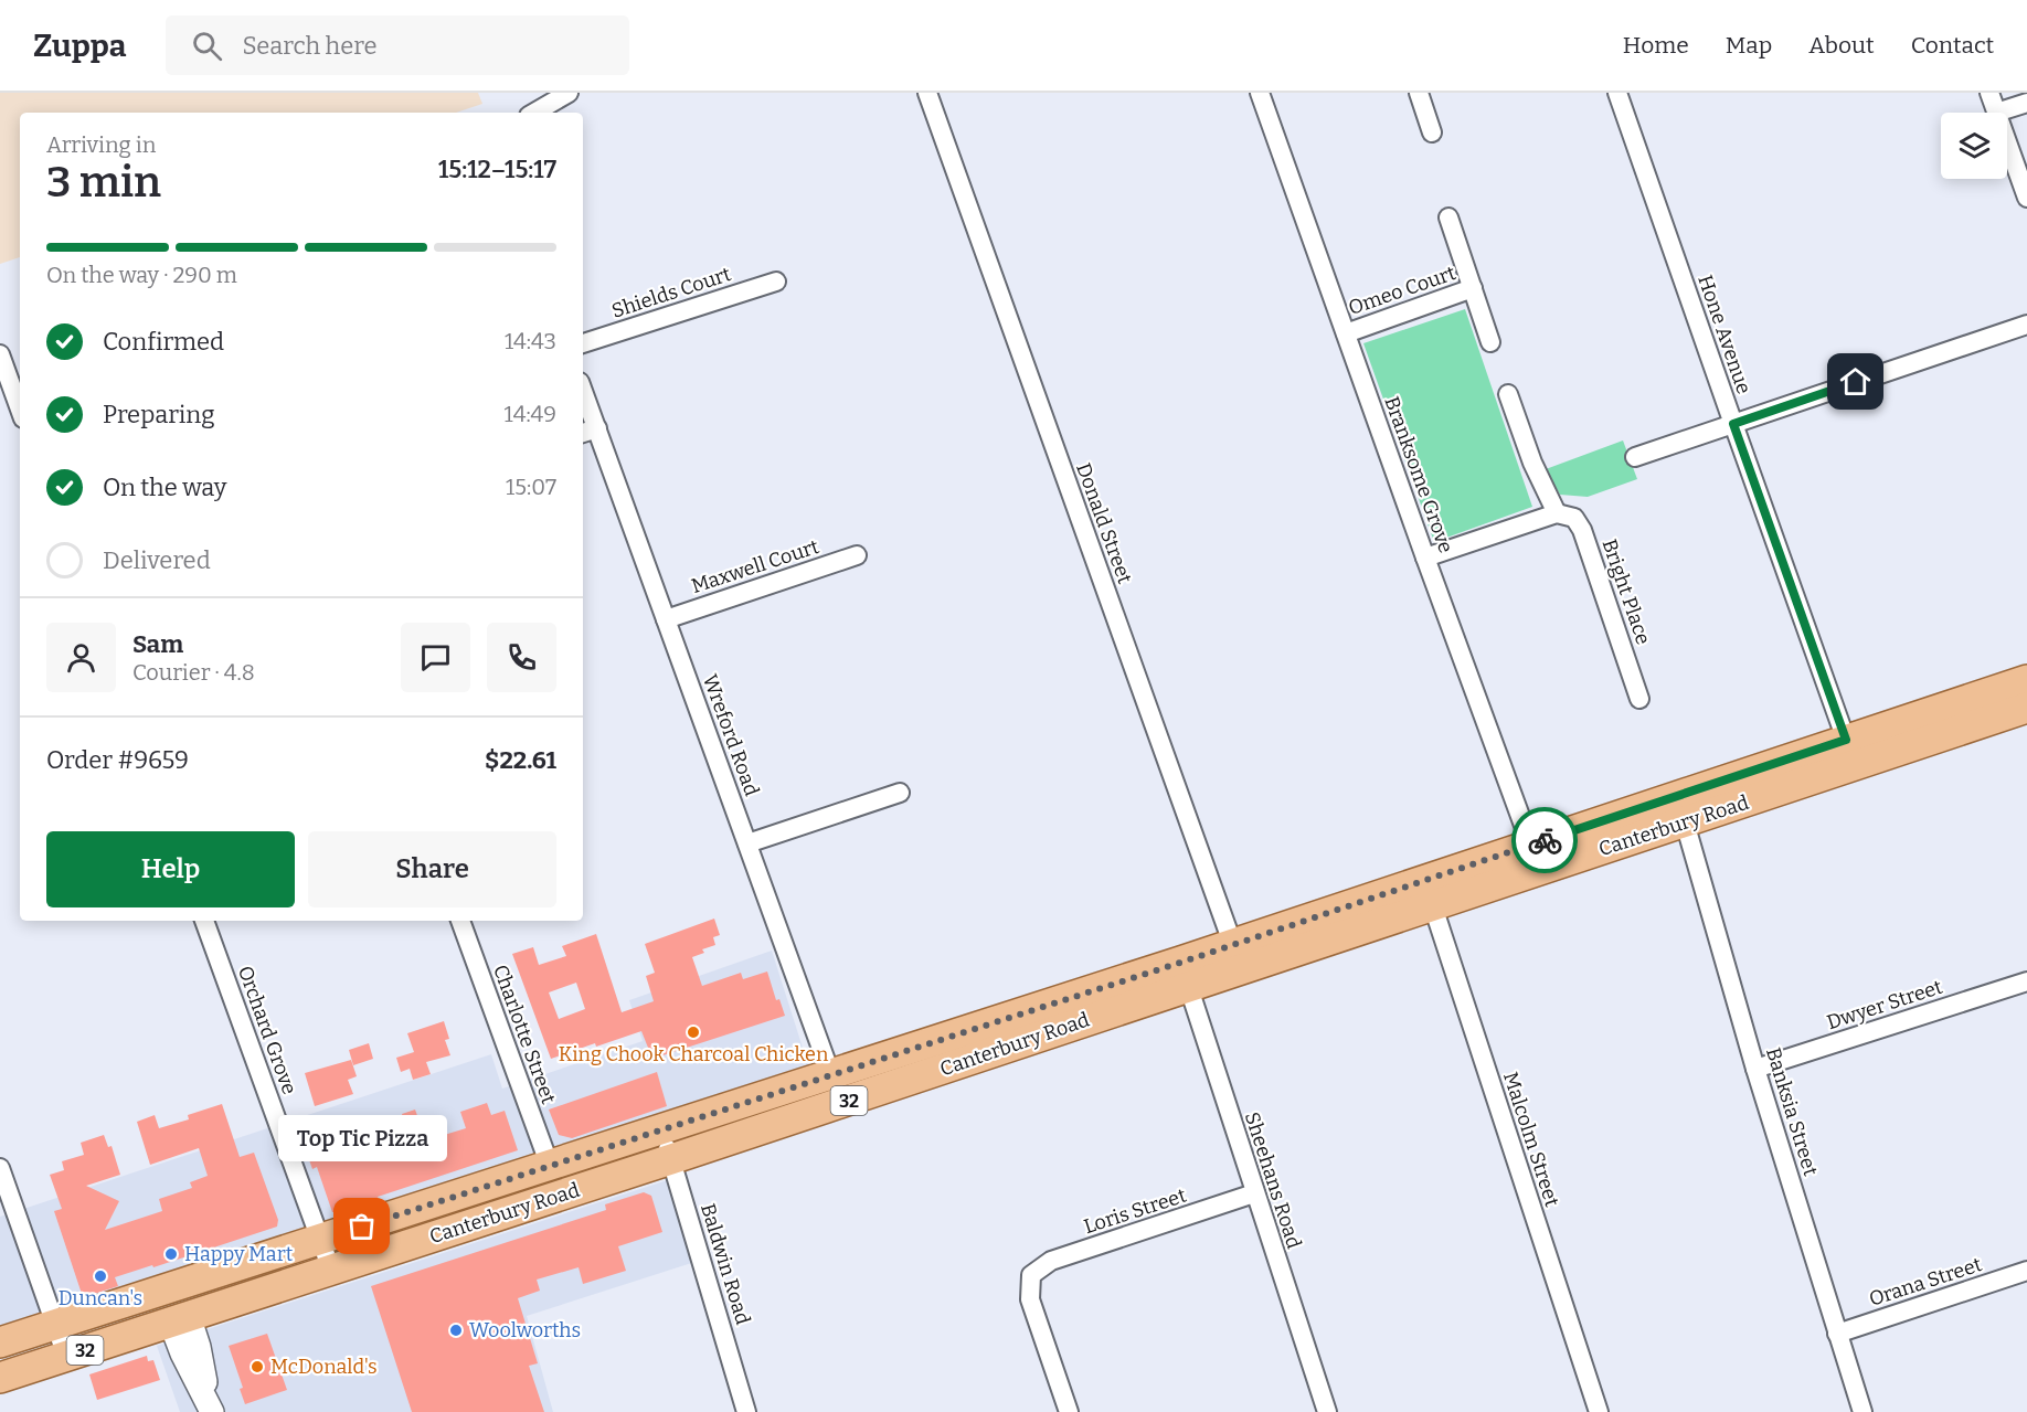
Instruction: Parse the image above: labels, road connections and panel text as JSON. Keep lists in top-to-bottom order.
{
  "streets": {
    "main road": ["Canterbury Road", "32"],
    "street": [
      "Omeo Court",
      "Shields Court",
      "Hone Avenue",
      "Branksome Grove",
      "Donald Street",
      "Maxwell Court",
      "Bright Place",
      "Wreford Road",
      "Dwyer Street",
      "Orchard Grove",
      "Charlotte Street",
      "Banksia Street",
      "Malcolm Street",
      "Sheehans Road",
      "Loris Street",
      "Baldwin Road",
      "Orana Street"
    ]
  },
  "crossings": [
    ["Omeo Court", "Branksome Grove"],
    ["Hone Avenue", "Canterbury Road"],
    ["Branksome Grove", "Canterbury Road"],
    ["Donald Street", "Canterbury Road"],
    ["Maxwell Court", "Wreford Road"],
    ["Wreford Road", "Canterbury Road"],
    ["Canterbury Road", "Orchard Grove"],
    ["Canterbury Road", "Charlotte Street"],
    ["Canterbury Road", "Banksia Street"],
    ["Canterbury Road", "Malcolm Street"],
    ["Canterbury Road", "Sheehans Road"],
    ["Canterbury Road", "Baldwin Road"],
    ["Dwyer Street", "Banksia Street"],
    ["Banksia Street", "Orana Street"],
    ["Sheehans Road", "Loris Street"]
  ],
  "places": [
    "King Chook Charcoal Chicken",
    "Top Tic Pizza",
    "Happy Mart",
    "Duncan's",
    "Woolworths",
    "McDonald's"
  ],
  "page": {
    "header": "Zuppa",
    "search": "Search here",
    "nav": [
      "Home",
      "Map",
      "About",
      "Contact"
    ],
    "heading": ["3 min", "Arriving in", "15:12–15:17"],
    "panel": [
      "Sam",
      "Courier · 4.8",
      "Order #9659",
      "$22.61"
    ],
    "bar": "On the way · 290 m",
    "list": [
      ["Confirmed", "14:43"],
      ["Preparing", "14:49"],
      ["On the way", "15:07"],
      "Delivered"
    ],
    "buttons": ["Help", "Share"],
    "bubble": "Top Tic Pizza"
  }
}
